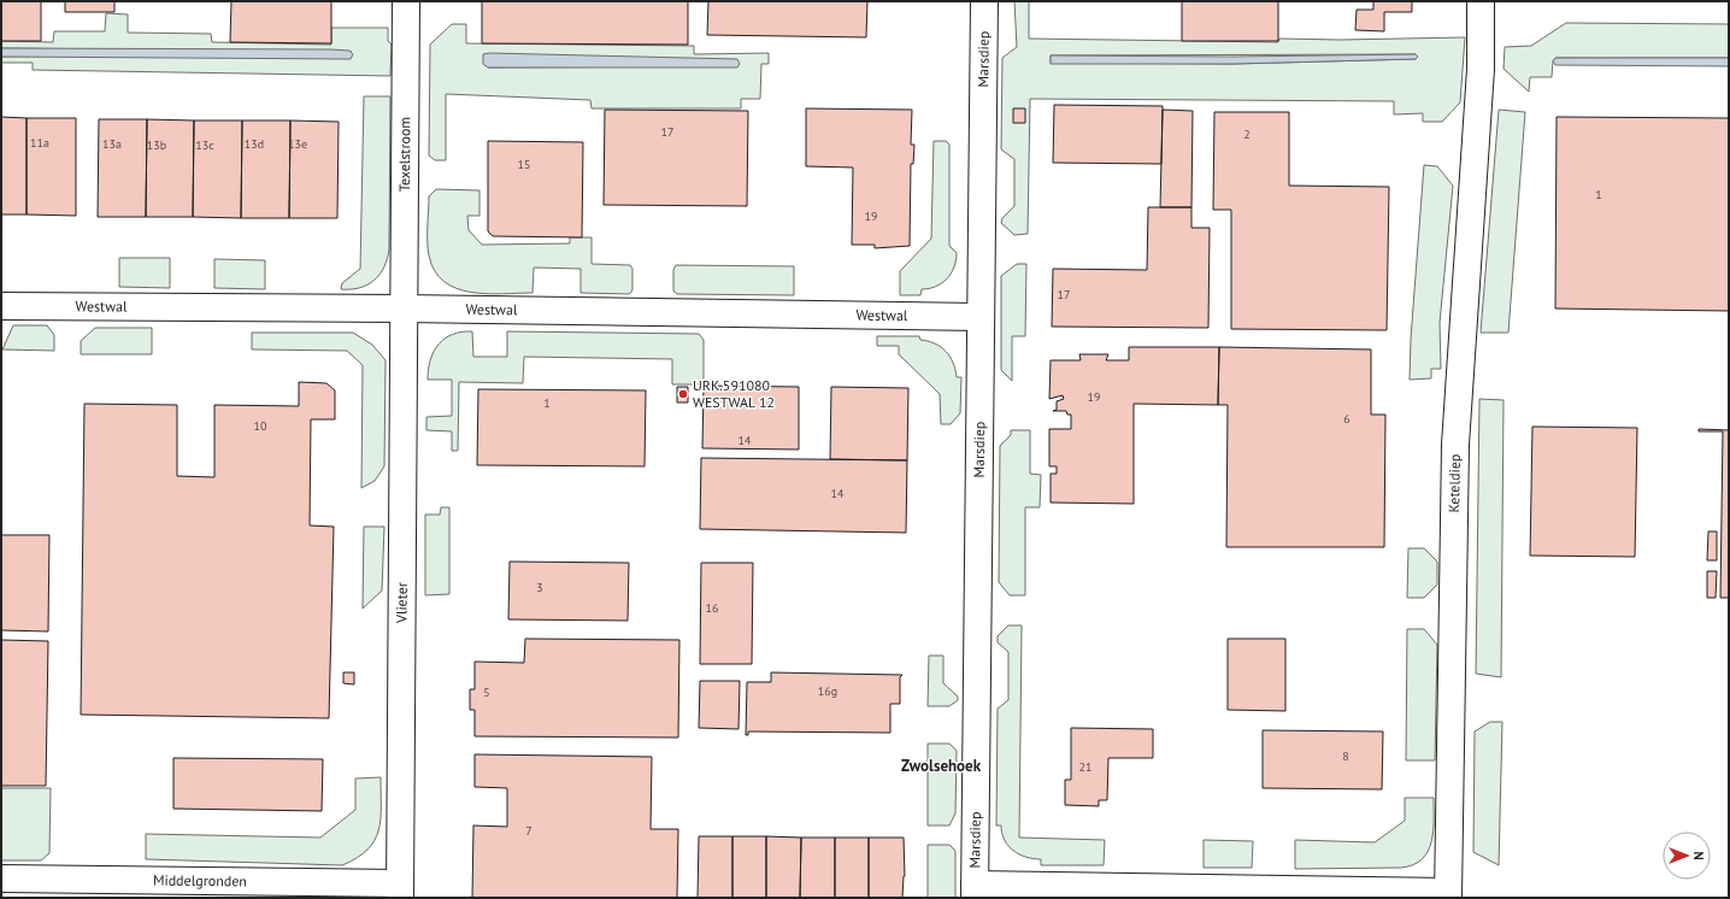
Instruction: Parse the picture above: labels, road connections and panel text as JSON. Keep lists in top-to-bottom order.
{
  "streets": {
    "street": [
      "Marsdiep",
      "Texelstroom",
      "Westwal",
      "Keteldiep",
      "Vlieter",
      "Middelgronden"
    ]
  },
  "crossings": [
    ["Marsdiep", "Westwal"],
    ["Texelstroom", "Westwal"],
    ["Texelstroom", "Vlieter"],
    ["Westwal", "Vlieter"],
    ["Vlieter", "Middelgronden"]
  ],
  "districts": ["Zwolsehoek"],
  "places": ["URK.591080 WESTWAL 12"],
  "house_numbers": [
    "17",
    "2",
    "11a",
    "13a",
    "13d",
    "13e",
    "13b",
    "13c",
    "15",
    "1",
    "19",
    "17",
    "19",
    "1",
    "6",
    "10",
    "14",
    "14",
    "3",
    "16",
    "16g",
    "5",
    "8",
    "21",
    "7"
  ],
  "north": "right"
}
